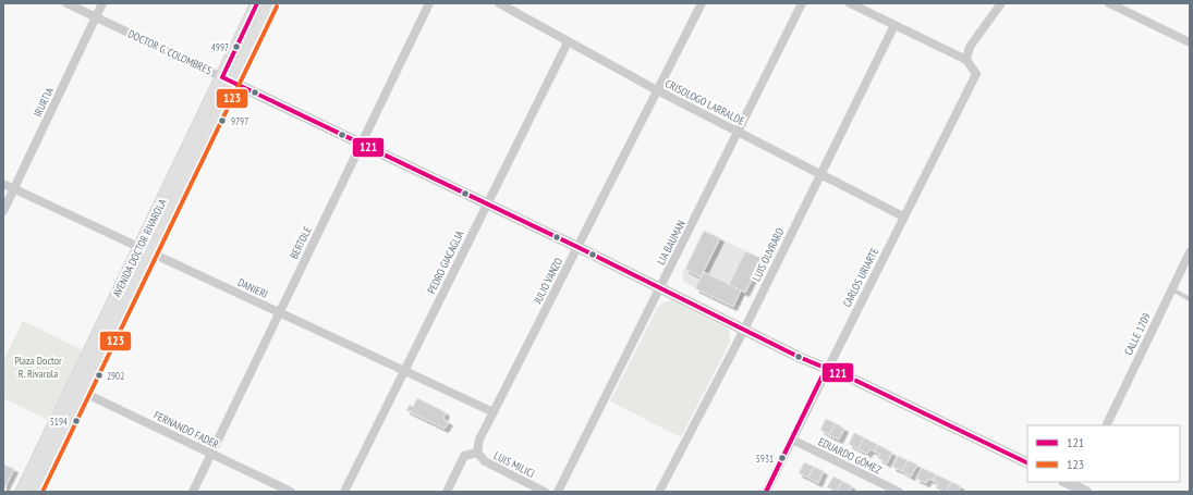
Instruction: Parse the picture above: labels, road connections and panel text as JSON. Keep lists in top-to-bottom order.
{
  "streets": {
    "main road": ["AVENIDA DOCTOR RIVAROLA"],
    "street": [
      "DOCTOR G. COLOMBRES",
      "IRURTIA",
      "CRISOLOGO LARRALDE",
      "BERTOLE",
      "LIA BAUMAN",
      "LUIS OUVRARD",
      "PEDRO GIACAGLIA",
      "CARLOS URIARTE",
      "JULIO VANZO",
      "DANIERI",
      "CALLE 1709",
      "FERNANDO FADER",
      "EDUARDO GÓMEZ",
      "LUIS MILICI"
    ]
  },
  "crossings": [
    ["DOCTOR G. COLOMBRES", "IRURTIA"],
    ["DOCTOR G. COLOMBRES", "BERTOLE"],
    ["DOCTOR G. COLOMBRES", "LIA BAUMAN"],
    ["DOCTOR G. COLOMBRES", "AVENIDA DOCTOR RIVAROLA"],
    ["DOCTOR G. COLOMBRES", "LUIS OUVRARD"],
    ["DOCTOR G. COLOMBRES", "PEDRO GIACAGLIA"],
    ["DOCTOR G. COLOMBRES", "CARLOS URIARTE"],
    ["DOCTOR G. COLOMBRES", "JULIO VANZO"],
    ["IRURTIA", "DANIERI"],
    ["CRISOLOGO LARRALDE", "LIA BAUMAN"],
    ["CRISOLOGO LARRALDE", "LUIS OUVRARD"],
    ["CRISOLOGO LARRALDE", "PEDRO GIACAGLIA"],
    ["CRISOLOGO LARRALDE", "CARLOS URIARTE"],
    ["CRISOLOGO LARRALDE", "JULIO VANZO"],
    ["BERTOLE", "DANIERI"],
    ["BERTOLE", "FERNANDO FADER"],
    ["AVENIDA DOCTOR RIVAROLA", "DANIERI"],
    ["AVENIDA DOCTOR RIVAROLA", "FERNANDO FADER"],
    ["PEDRO GIACAGLIA", "DANIERI"],
    ["CARLOS URIARTE", "EDUARDO GÓMEZ"],
    ["JULIO VANZO", "DANIERI"],
    ["JULIO VANZO", "LUIS MILICI"]
  ],
  "parks": ["Plaza Doctor R. Rivarola"],
  "places": [
    "4997",
    "9797",
    "2902",
    "5194",
    "5931"
  ],
  "lines": ["transit line 121", "transit line 123"],
  "legend": ["121", "123"]
}
